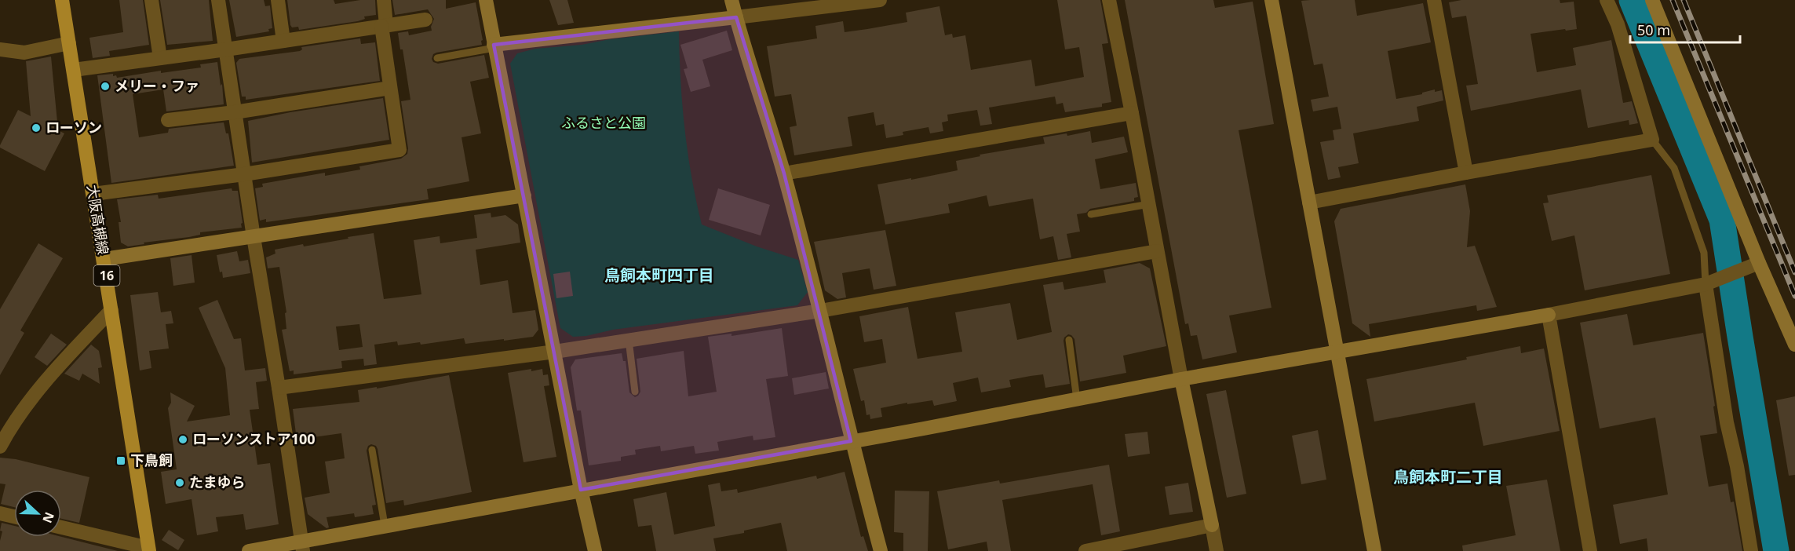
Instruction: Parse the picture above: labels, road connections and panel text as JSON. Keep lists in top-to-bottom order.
{
  "streets": {
    "main road": ["大阪高槻線", "16"]
  },
  "districts": ["鳥飼本町四丁目", "鳥飼本町二丁目"],
  "parks": ["ふるさと公園"],
  "places": {
    "other": [
      "メリー・ファ",
      "ローソン",
      "ローソンストア100",
      "たまゆら"
    ],
    "transit": ["下鳥飼"]
  },
  "scale_bar": "50 m",
  "north": "right"
}
